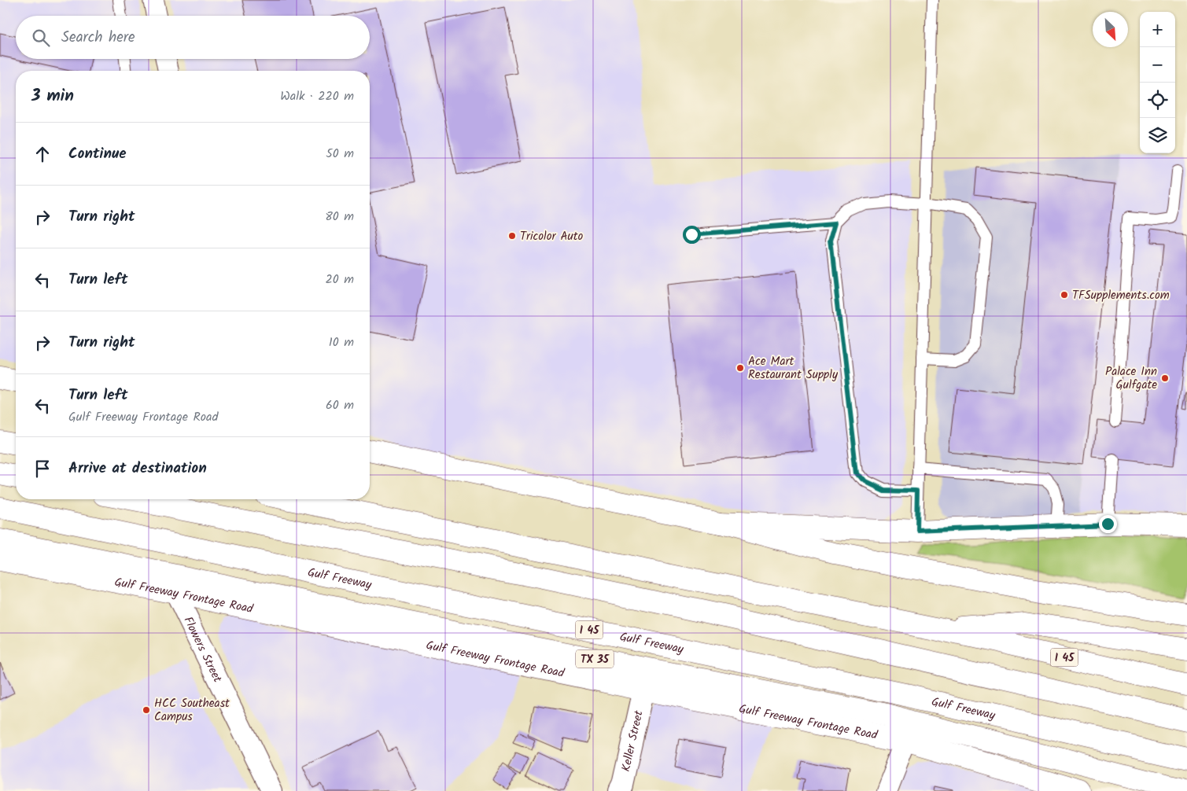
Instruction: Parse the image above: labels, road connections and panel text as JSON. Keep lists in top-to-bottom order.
{
  "streets": {
    "main road": [
      "Gulf Freeway",
      "Gulf Freeway Frontage Road",
      "I 45",
      "TX 35"
    ],
    "street": ["Flowers Street", "Keller Street"]
  },
  "crossings": [
    ["Gulf Freeway Frontage Road", "Flowers Street"],
    ["Gulf Freeway Frontage Road", "Keller Street"]
  ],
  "places": [
    "Tricolor Auto",
    "TFSupplements.com",
    "Ace Mart Restaurant Supply",
    "Palace Inn Gulfgate",
    "HCC Southeast Campus"
  ],
  "north": "bottom right",
  "page": {
    "map_buttons": ["+", "−"],
    "search": "Search here",
    "heading": ["3 min", "Walk · 220 m"],
    "list": [
      ["Continue", "50 m"],
      ["Turn right", "80 m"],
      ["Turn left", "20 m"],
      ["Turn right", "10 m"],
      ["Turn left", "Gulf Freeway Frontage Road", "60 m"],
      "Arrive at destination"
    ]
  }
}
